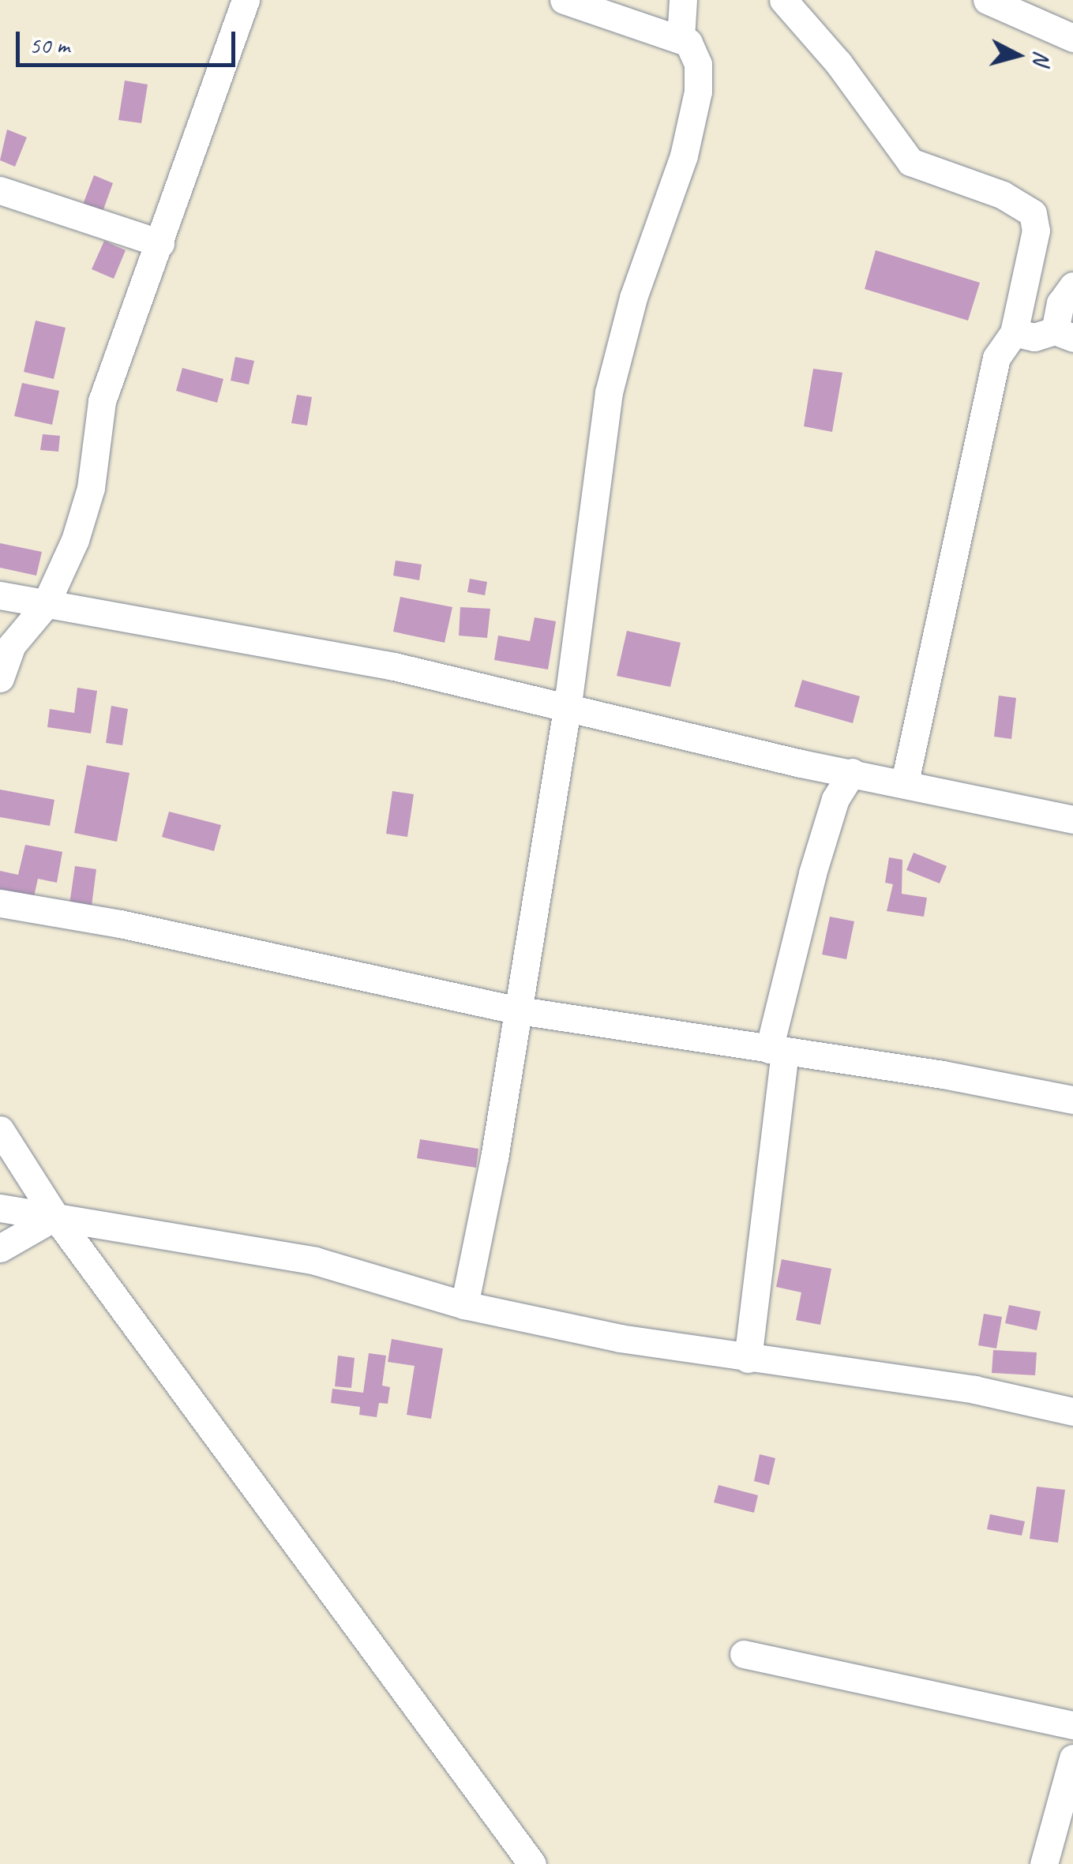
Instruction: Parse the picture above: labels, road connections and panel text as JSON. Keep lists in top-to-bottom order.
{
  "scale_bar": "50 m",
  "north": "right"
}
